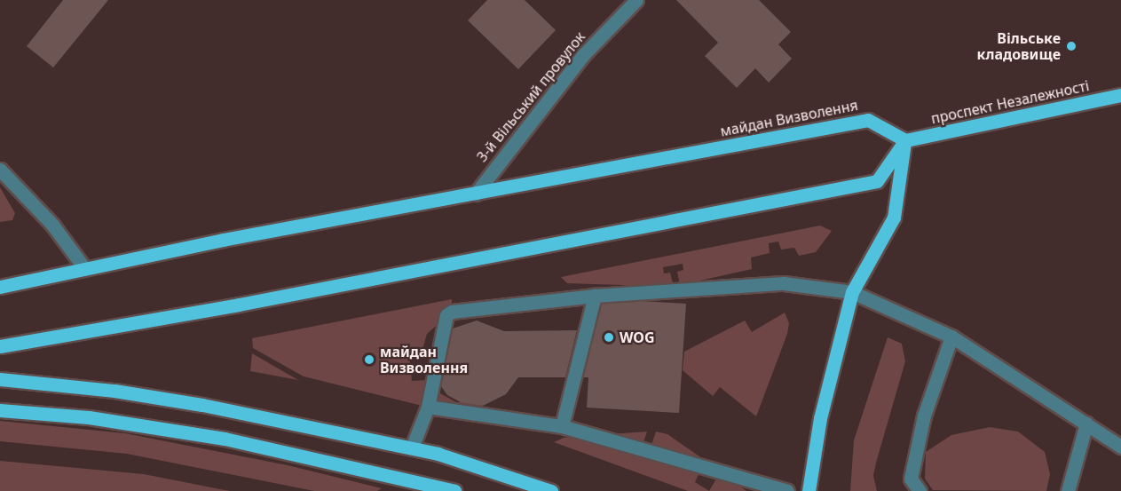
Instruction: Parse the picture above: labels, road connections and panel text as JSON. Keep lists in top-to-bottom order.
{
  "streets": {
    "main road": ["проспект Незалежності", "майдан Визволення"],
    "street": ["3-й Вільський провулок"]
  },
  "crossings": [
    ["3-й Вільський провулок", "майдан Визволення"],
    ["проспект Незалежності", "майдан Визволення"]
  ],
  "places": ["Вільське кладовище", "WOG", "майдан Визволення"]
}
